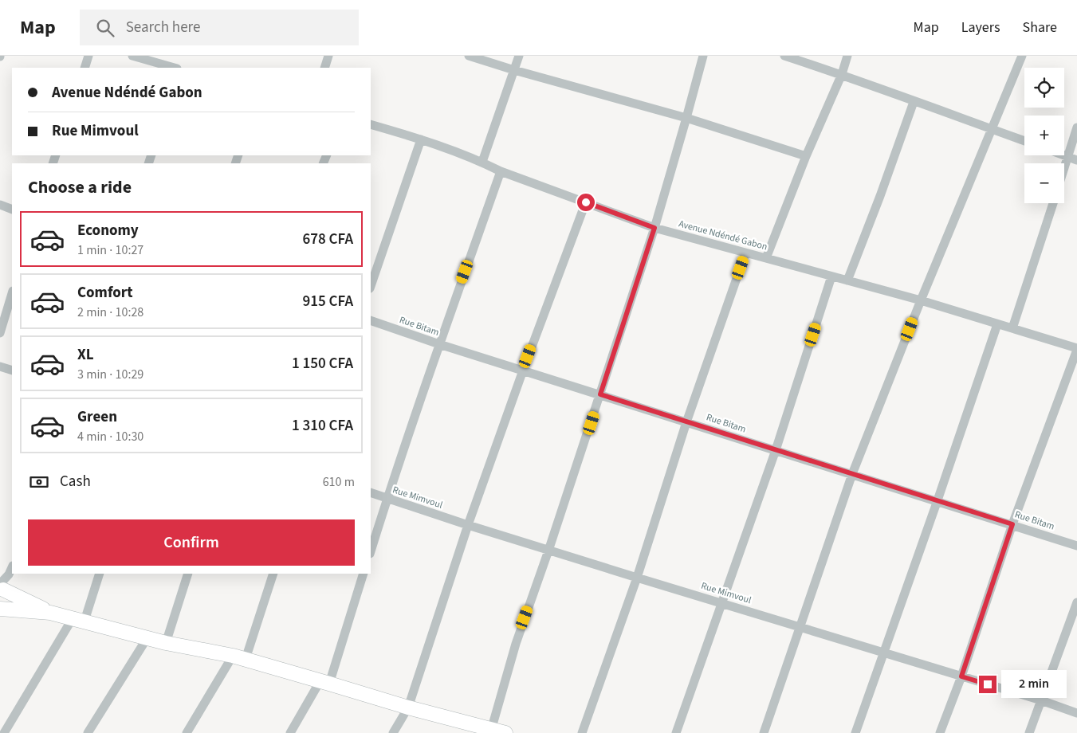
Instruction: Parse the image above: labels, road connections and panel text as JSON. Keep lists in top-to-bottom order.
{
  "streets": {
    "street": ["Avenue Ndéndé Gabon", "Rue Bitam", "Rue Mimvoul"]
  },
  "page": {
    "header": "Map",
    "search": "Search here",
    "nav": ["Map", "Layers", "Share"],
    "map_buttons": ["+", "−"],
    "banner": ["Avenue Ndéndé Gabon", "Rue Mimvoul"],
    "heading": "Choose a ride",
    "list": [
      {
        "name": "Economy",
        "note": "1 min · 10:27",
        "value": "678 CFA"
      },
      {
        "name": "Comfort",
        "note": "2 min · 10:28",
        "value": "915 CFA"
      },
      {
        "name": "XL",
        "note": "3 min · 10:29",
        "value": "1 150 CFA"
      },
      {
        "name": "Green",
        "note": "4 min · 10:30",
        "value": "1 310 CFA"
      }
    ],
    "pay": ["Cash", "610 m"],
    "buttons": "Confirm",
    "bubble": "2 min"
  }
}
